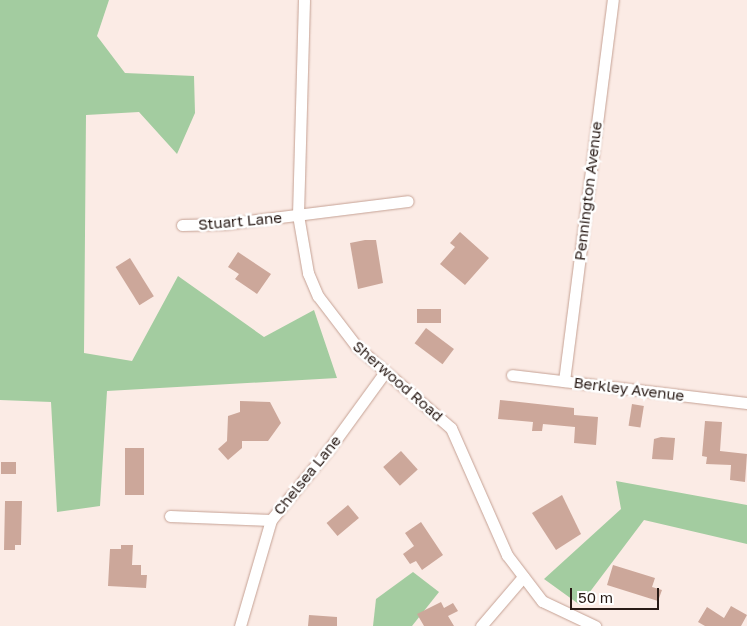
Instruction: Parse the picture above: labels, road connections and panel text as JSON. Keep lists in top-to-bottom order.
{
  "streets": {
    "street": [
      "Pennington Avenue",
      "Stuart Lane",
      "Sherwood Road",
      "Berkley Avenue",
      "Chelsea Lane"
    ]
  },
  "crossings": [
    ["Pennington Avenue", "Berkley Avenue"],
    ["Stuart Lane", "Sherwood Road"],
    ["Sherwood Road", "Chelsea Lane"]
  ],
  "scale_bar": "50 m"
}
